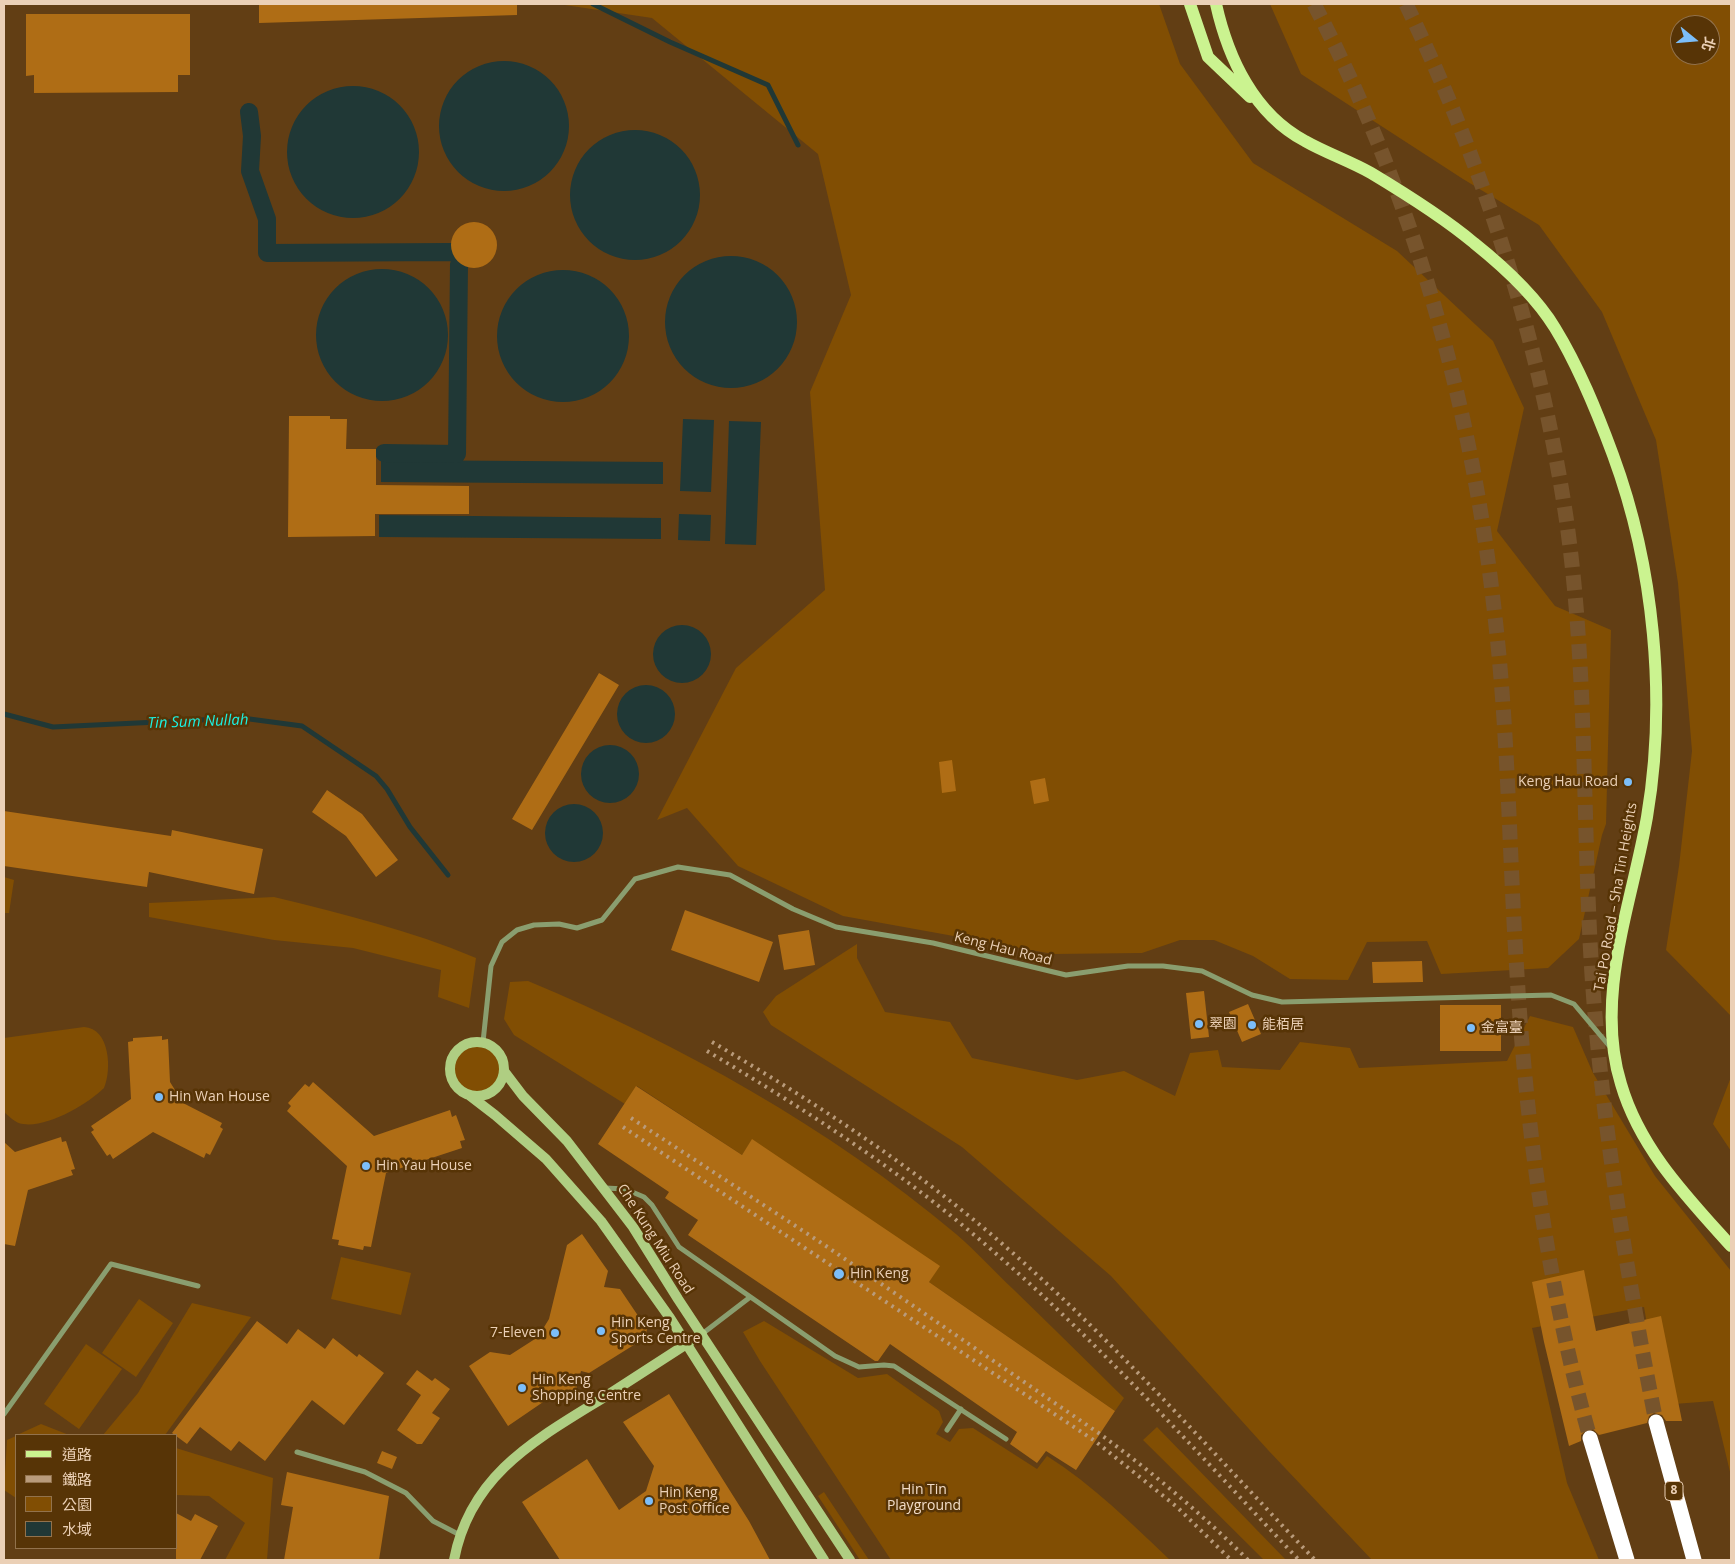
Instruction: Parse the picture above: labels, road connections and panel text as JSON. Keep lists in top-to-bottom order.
{
  "streets": {
    "highway": ["8"],
    "main road": ["Tai Po Road – Sha Tin Heights"],
    "street": ["Keng Hau Road", "Che Kung Miu Road"]
  },
  "crossings": [
    ["Tai Po Road – Sha Tin Heights", "Keng Hau Road"],
    ["Keng Hau Road", "Che Kung Miu Road"]
  ],
  "water": ["Tin Sum Nullah"],
  "parks": ["Hin Tin Playground"],
  "places": [
    "Keng Hau Road",
    "翠園",
    "能栢居",
    "金富臺",
    "Hin Wan House",
    "Hin Yau House",
    "Hin Keng",
    "Hin Keng Sports Centre",
    "7-Eleven",
    "Hin Keng Shopping Centre",
    "Hin Keng Post Office"
  ],
  "legend": [
    "道路",
    "鐵路",
    "公園",
    "水域"
  ],
  "north": "right"
}
